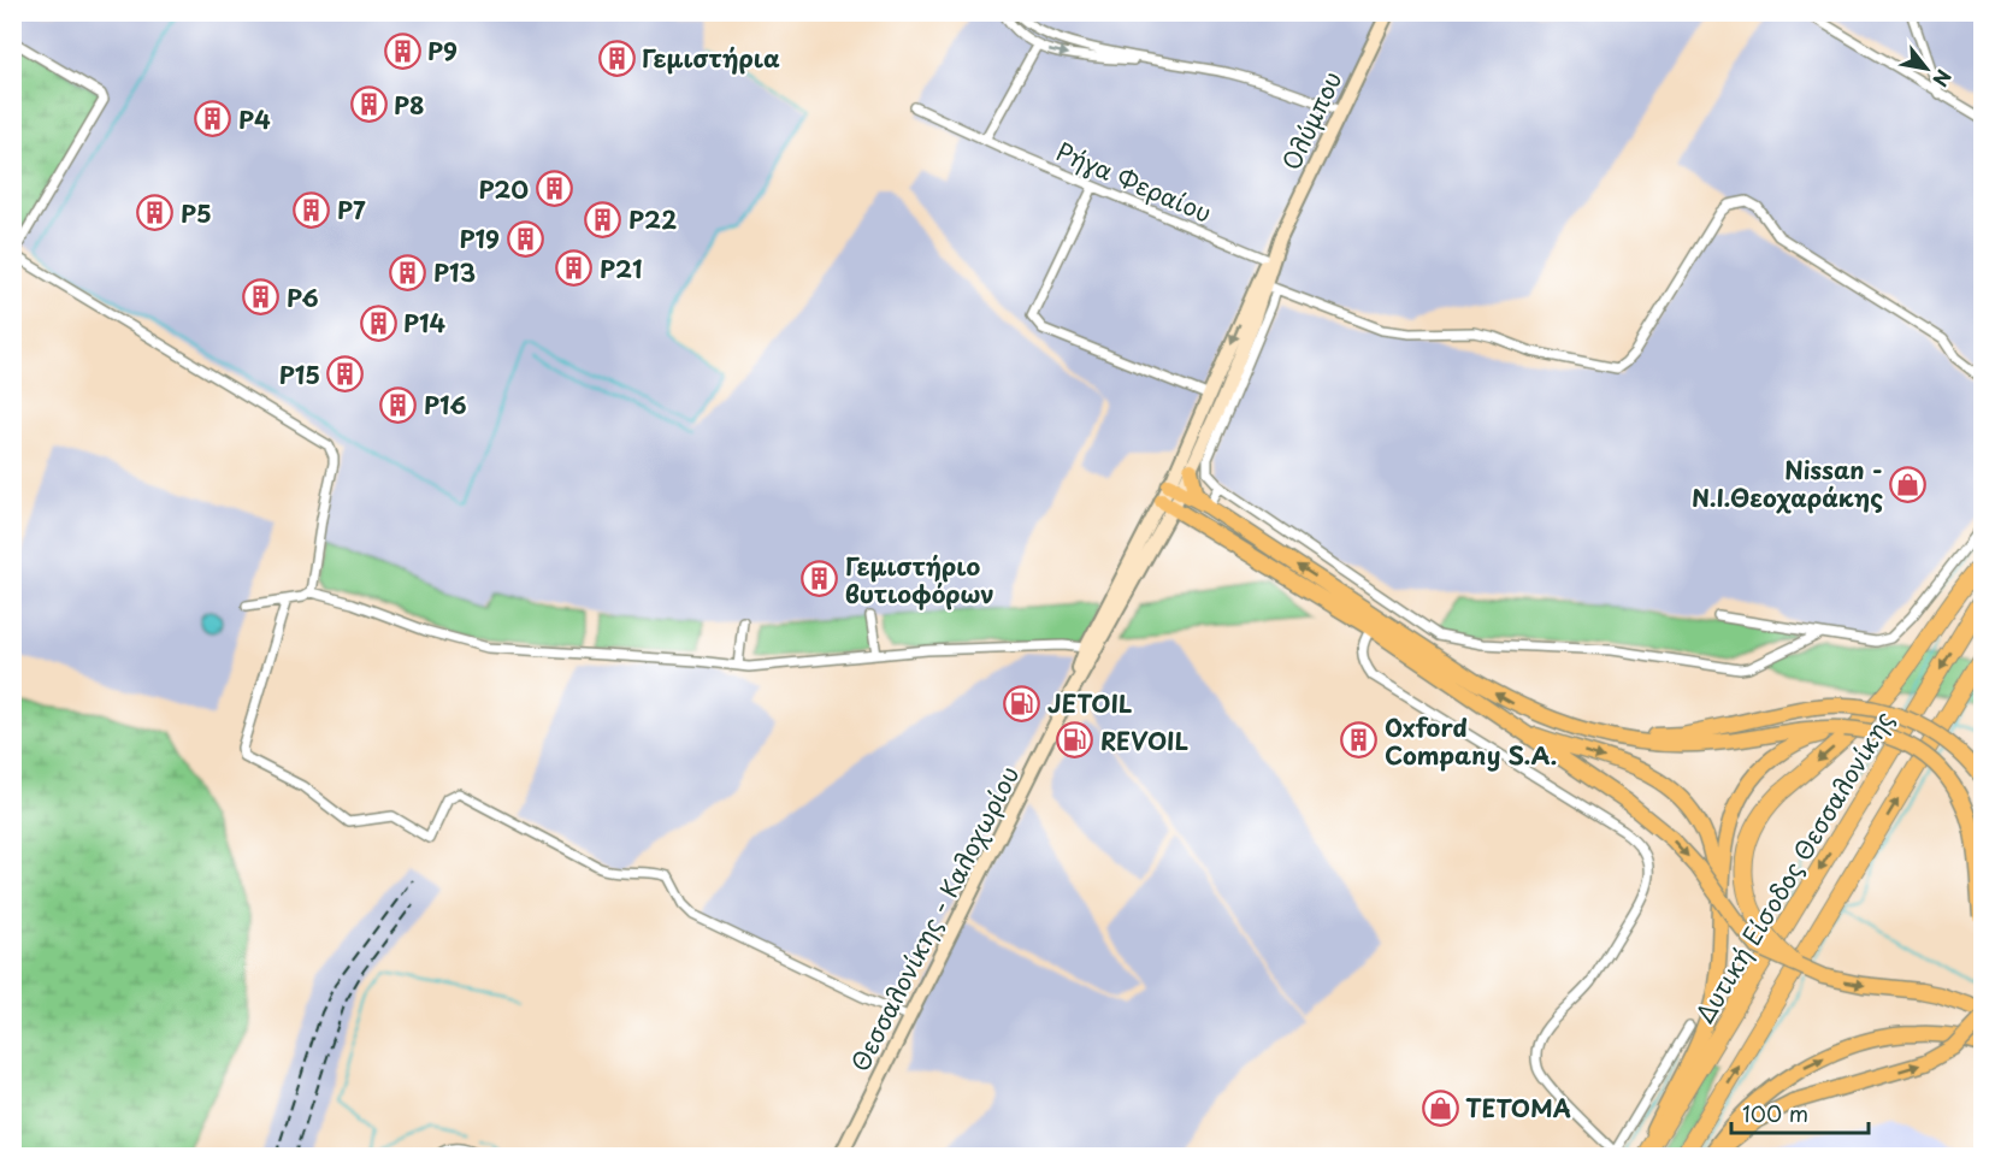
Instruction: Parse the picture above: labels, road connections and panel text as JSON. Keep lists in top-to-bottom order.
{
  "streets": {
    "highway": ["Δυτική Είσοδος Θεσσαλονίκης"],
    "main road": ["Ολύμπου", "Θεσσαλονίκης - Καλοχωρίου"],
    "street": ["Ρήγα Φεραίου"]
  },
  "crossings": [
    ["Ολύμπου", "Θεσσαλονίκης - Καλοχωρίου"],
    ["Ρήγα Φεραίου", "Θεσσαλονίκης - Καλοχωρίου"]
  ],
  "places": {
    "building": [
      "P9",
      "Γεμιστήρια",
      "P8",
      "P4",
      "P20",
      "P7",
      "P5",
      "P22",
      "P19",
      "P21",
      "P13",
      "P6",
      "P14",
      "P15",
      "P16",
      "Γεμιστήριο βυτιοφόρων",
      "Oxford Company S.A."
    ],
    "shop": ["Nissan - Ν.Ι.Θεοχαράκης", "TETOMA"],
    "fuel station": ["JETOIL", "REVOIL"]
  },
  "scale_bar": "100 m",
  "north": "bottom right"
}
